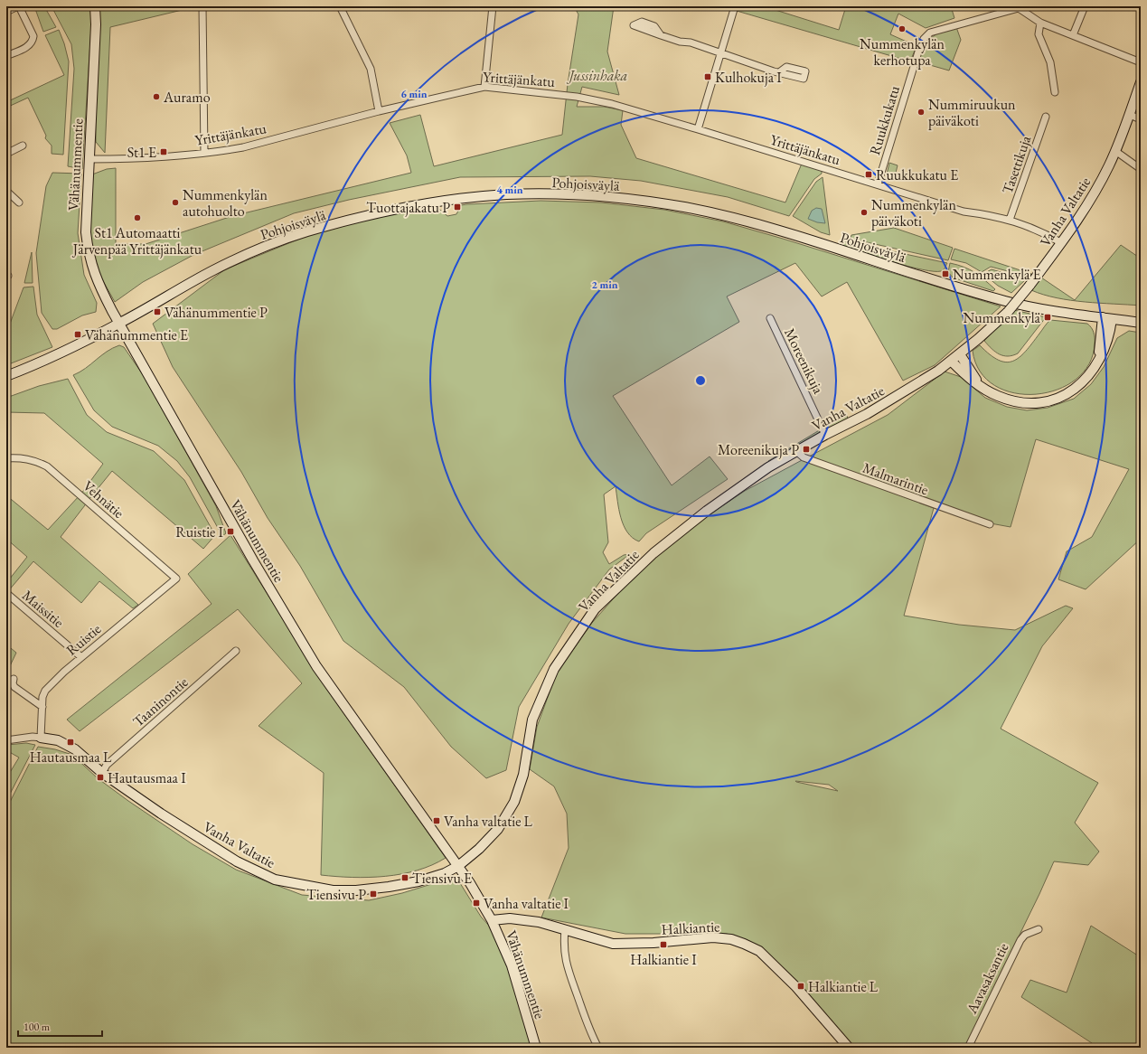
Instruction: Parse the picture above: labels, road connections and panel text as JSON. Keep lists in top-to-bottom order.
{
  "streets": {
    "street": [
      "Yrittäjänkatu",
      "Ruukkukatu",
      "Vähänummentie",
      "Tasettikuja",
      "Pohjoisväylä",
      "Vanha Valtatie",
      "Moreenikuja",
      "Malmarintie",
      "Vehnätie",
      "Maissitie",
      "Ruistie",
      "Taaninontie",
      "Halkiantie",
      "Aavasaksantie"
    ]
  },
  "crossings": [
    ["Yrittäjänkatu", "Ruukkukatu"],
    ["Yrittäjänkatu", "Vähänummentie"],
    ["Yrittäjänkatu", "Tasettikuja"],
    ["Yrittäjänkatu", "Vanha Valtatie"],
    ["Vähänummentie", "Pohjoisväylä"],
    ["Vähänummentie", "Vanha Valtatie"],
    ["Vähänummentie", "Halkiantie"],
    ["Vanha Valtatie", "Moreenikuja"],
    ["Vanha Valtatie", "Malmarintie"],
    ["Vanha Valtatie", "Ruistie"],
    ["Vanha Valtatie", "Taaninontie"],
    ["Vehnätie", "Ruistie"],
    ["Maissitie", "Ruistie"]
  ],
  "parks": ["Jussinhaka"],
  "places": {
    "other": [
      "Nummenkylän kerhotupa",
      "Auramo",
      "Nummiruukun päiväkoti",
      "Nummenkylän autohuolto",
      "Nummenkylän päiväkoti",
      "St1 Automaatti Järvenpää Yrittäjänkatu"
    ],
    "transit": [
      "Kulhokuja I",
      "St1 E",
      "Ruukkukatu E",
      "Tuottajakatu P",
      "Nummenkylä E",
      "Vähänummentie P",
      "Nummenkylä",
      "Vähänummentie E",
      "Moreenikuja P",
      "Ruistie I",
      "Hautausmaa L",
      "Hautausmaa I",
      "Vanha valtatie L",
      "Tiensivu E",
      "Tiensivu P",
      "Vanha valtatie I",
      "Halkiantie I",
      "Halkiantie L"
    ]
  },
  "scale_bar": "100 m",
  "rings": ["6 min", "4 min", "2 min"]
}
